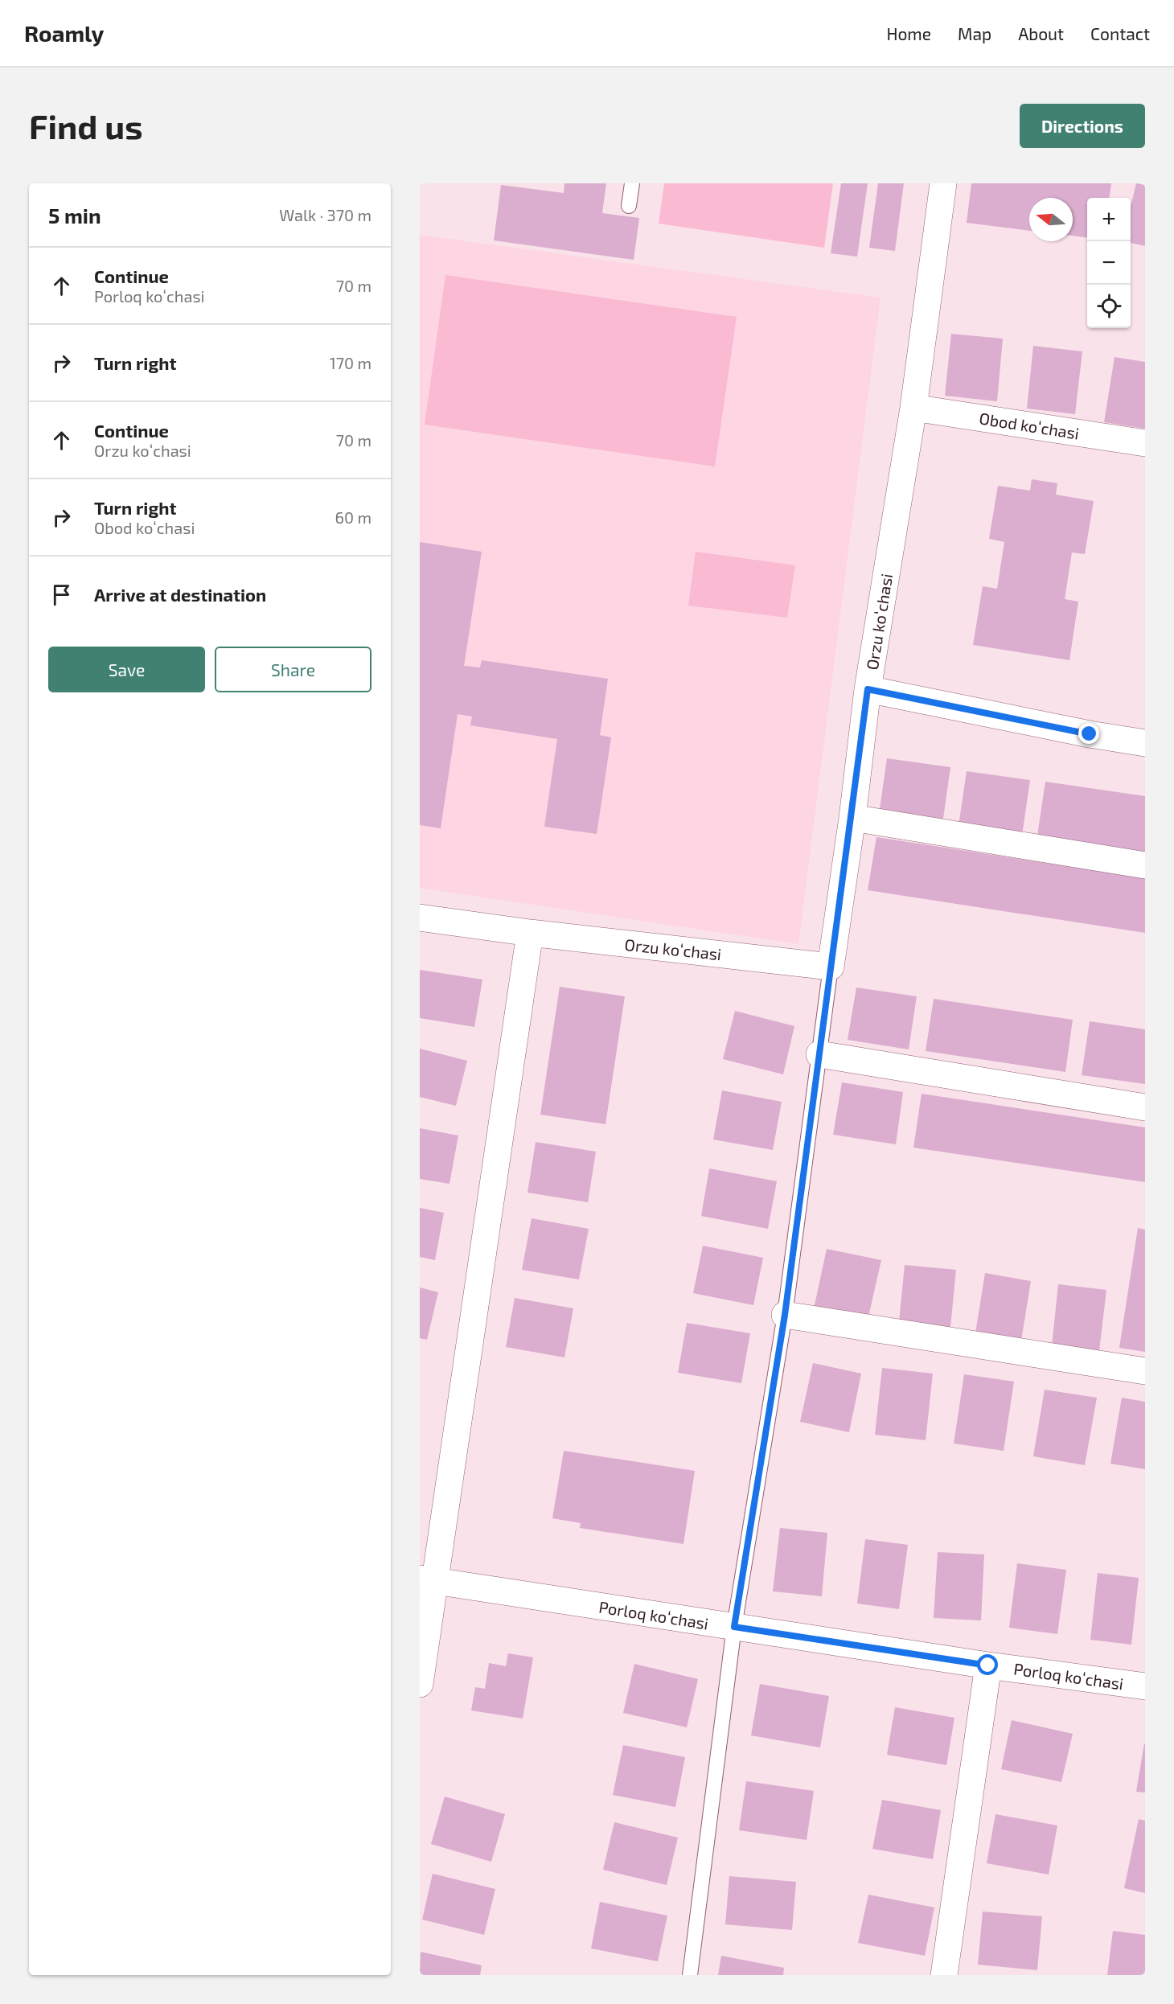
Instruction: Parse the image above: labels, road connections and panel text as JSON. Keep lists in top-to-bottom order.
{
  "streets": {
    "street": ["Obod koʻchasi", "Orzu koʻchasi", "Porloq koʻchasi"]
  },
  "crossings": [
    ["Obod koʻchasi", "Orzu koʻchasi"]
  ],
  "north": "left",
  "page": {
    "header": "Roamly",
    "nav": [
      "Home",
      "Map",
      "About",
      "Contact"
    ],
    "buttons": [
      "Directions",
      ["Save", "Share"]
    ],
    "title": "Find us",
    "heading": ["5 min", "Walk · 370 m"],
    "map_buttons": ["+", "−"],
    "list": [
      ["Continue", "Porloq koʻchasi", "70 m"],
      ["Turn right", "170 m"],
      ["Continue", "Orzu koʻchasi", "70 m"],
      ["Turn right", "Obod koʻchasi", "60 m"],
      "Arrive at destination"
    ]
  }
}
